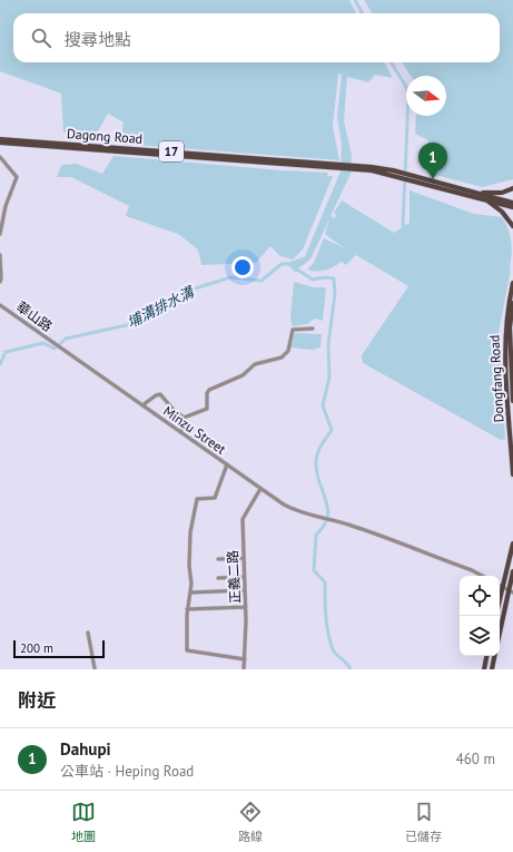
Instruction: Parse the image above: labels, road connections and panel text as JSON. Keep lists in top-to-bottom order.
{
  "streets": {
    "main road": ["Dagong Road", "17", "Dongfang Road"],
    "street": ["華山路", "Minzu Street", "正義二路"]
  },
  "crossings": [
    ["Dagong Road", "17"],
    ["華山路", "Minzu Street"],
    ["Minzu Street", "正義二路"]
  ],
  "water": ["埔溝排水溝"],
  "scale_bar": "200 m",
  "north": "right",
  "page": {
    "search": "搜尋地點",
    "pins": "1",
    "scale": "200 m",
    "heading": "附近",
    "list": [
      {
        "mark": "1",
        "name": "Dahupi",
        "note": "公車站 · Heping Road",
        "value": "460 m"
      }
    ],
    "nav": ["地圖", "路線", "已儲存"]
  }
}
